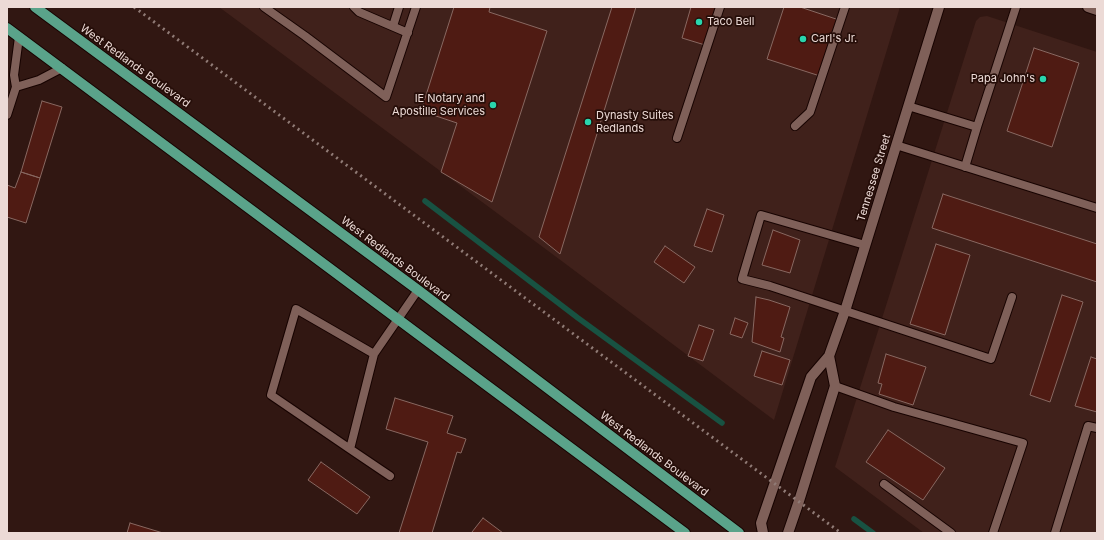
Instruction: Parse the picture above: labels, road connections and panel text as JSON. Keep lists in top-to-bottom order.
{
  "streets": {
    "main road": ["West Redlands Boulevard", "Tennessee Street"]
  },
  "places": [
    "Taco Bell",
    "Carl's Jr.",
    "Papa John's",
    "IE Notary and Apostille Services",
    "Dynasty Suites Redlands"
  ]
}
